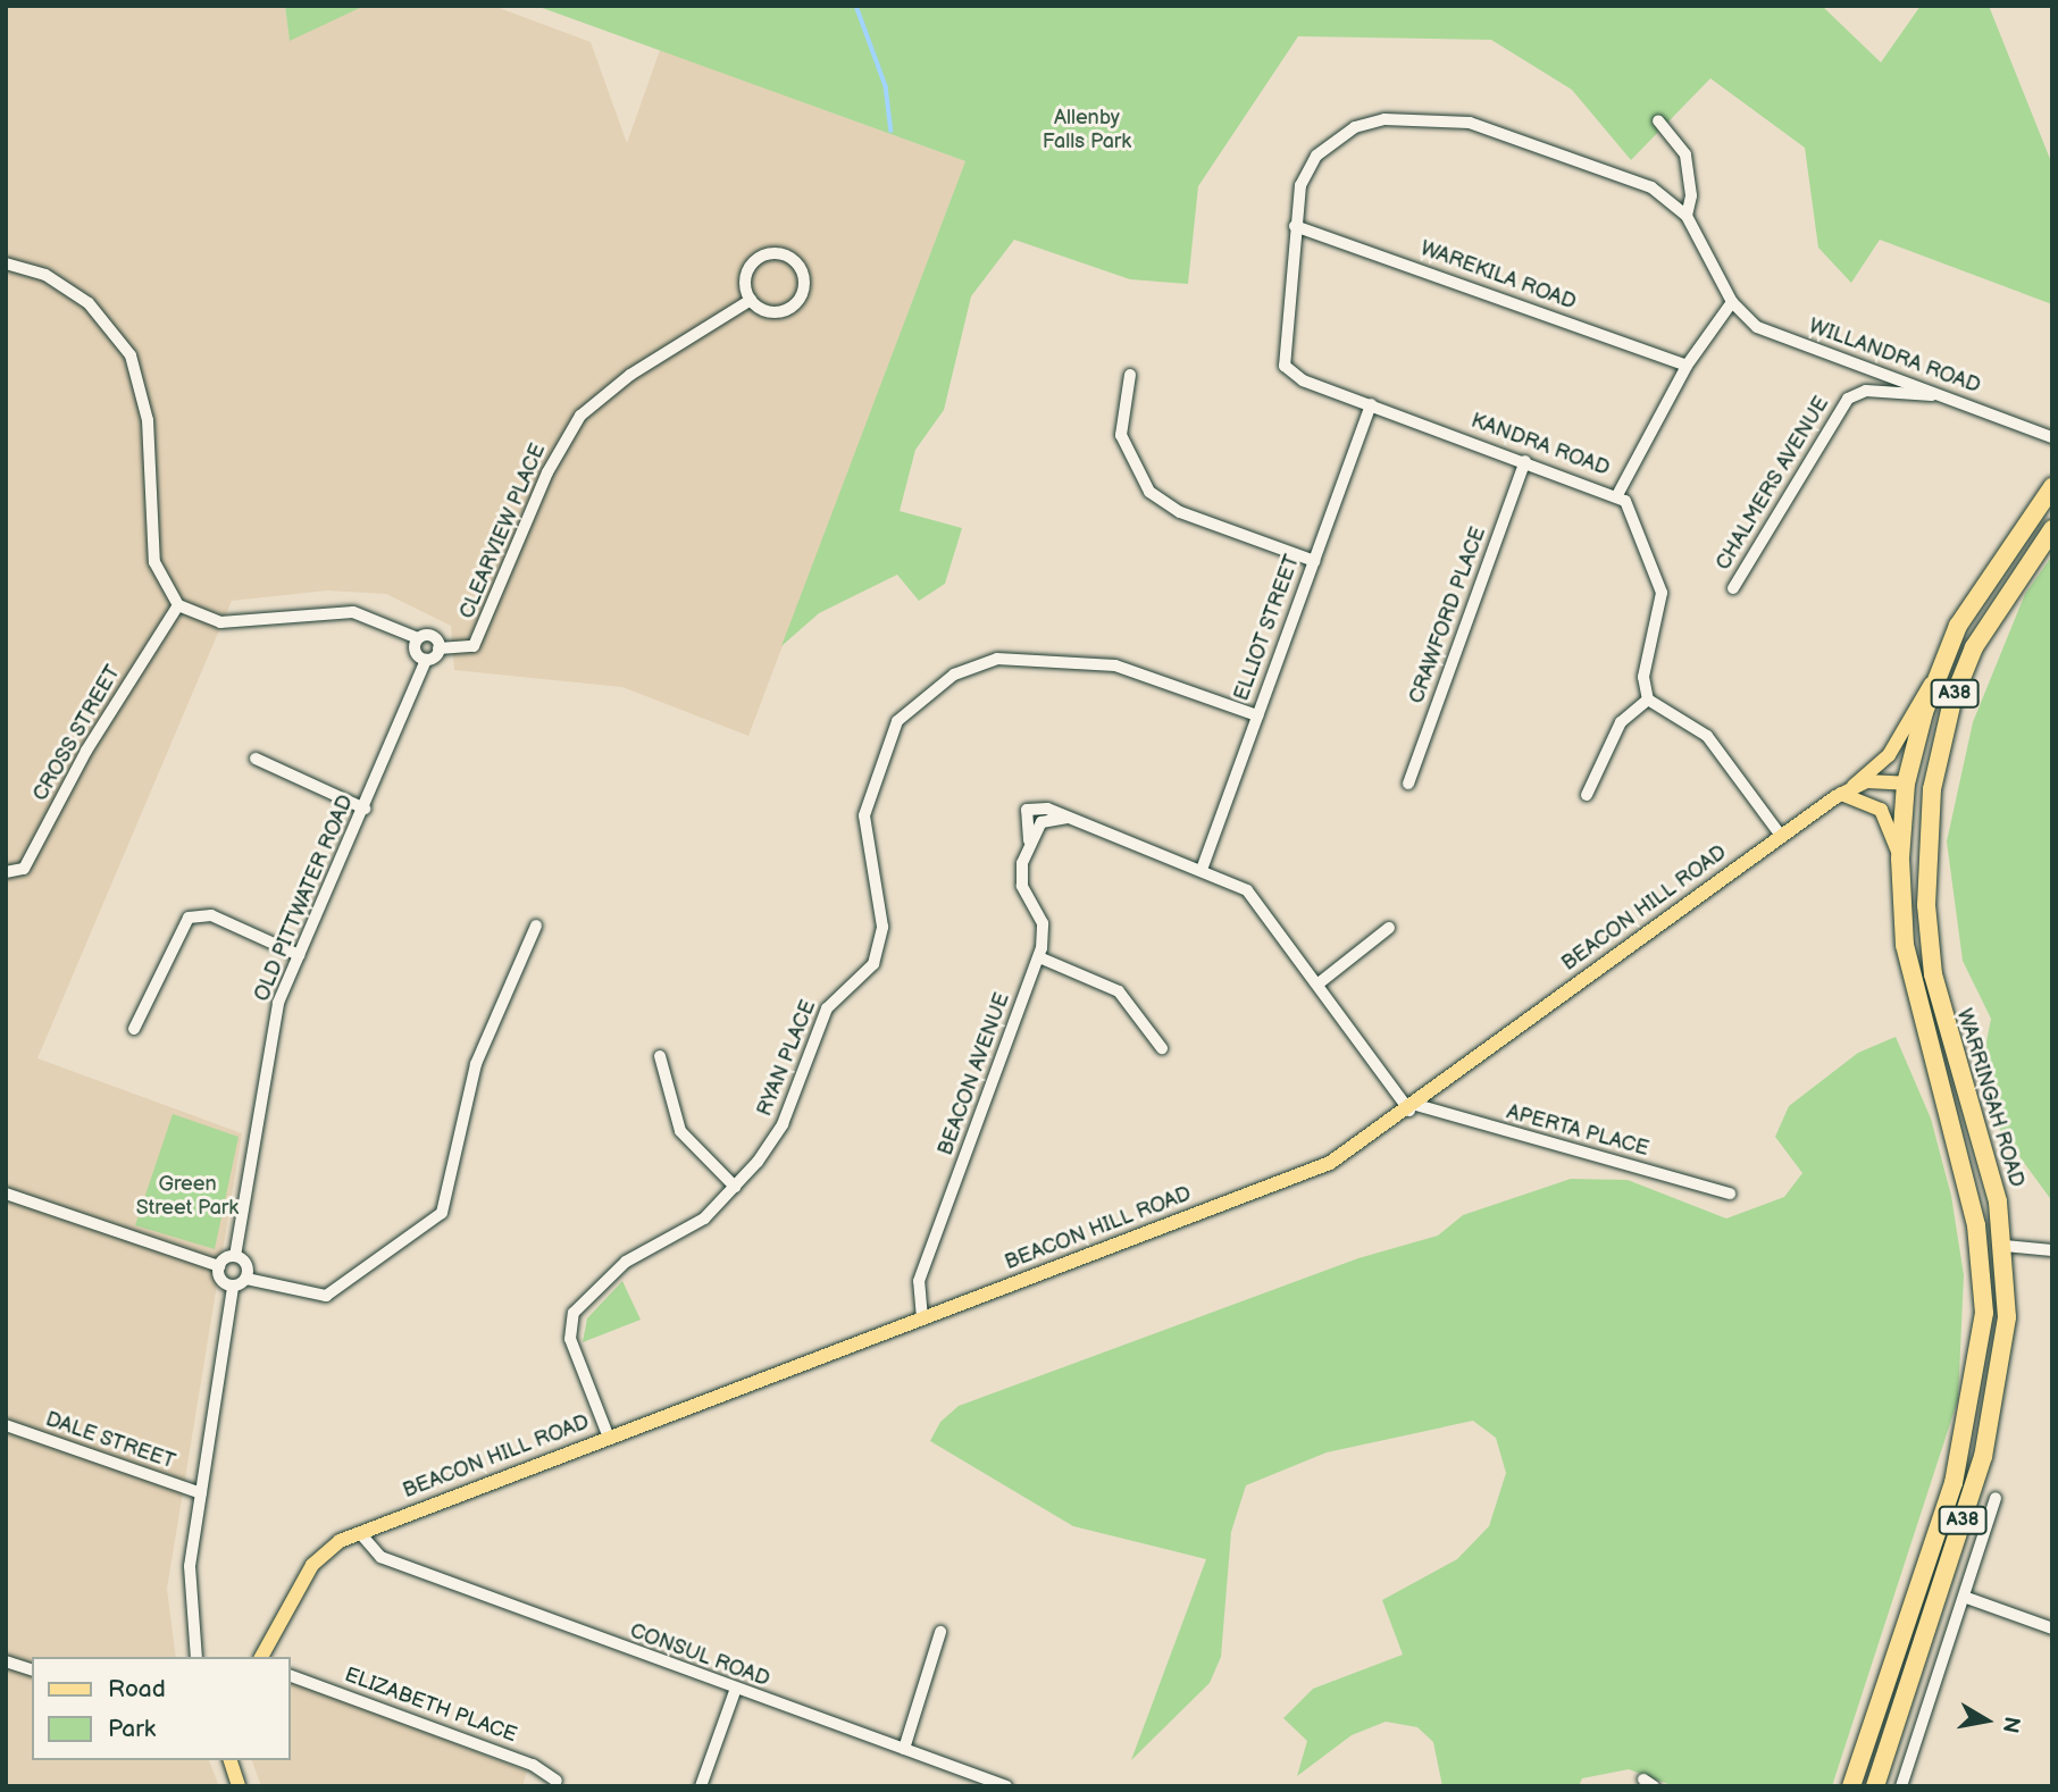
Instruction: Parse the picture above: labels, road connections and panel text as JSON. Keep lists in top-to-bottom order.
{
  "streets": {
    "highway": ["A38", "WARRINGAH ROAD"],
    "main road": ["BEACON HILL ROAD"],
    "street": [
      "WAREKILA ROAD",
      "WILLANDRA ROAD",
      "KANDRA ROAD",
      "CHALMERS AVENUE",
      "CLEARVIEW PLACE",
      "CRAWFORD PLACE",
      "ELLIOT STREET",
      "CROSS STREET",
      "OLD PITTWATER ROAD",
      "RYAN PLACE",
      "BEACON AVENUE",
      "APERTA PLACE",
      "DALE STREET",
      "CONSUL ROAD",
      "ELIZABETH PLACE"
    ]
  },
  "crossings": [
    ["WAREKILA ROAD", "KANDRA ROAD"],
    ["WILLANDRA ROAD", "CHALMERS AVENUE"],
    ["KANDRA ROAD", "CRAWFORD PLACE"],
    ["KANDRA ROAD", "ELLIOT STREET"],
    ["ELLIOT STREET", "RYAN PLACE"],
    ["ELLIOT STREET", "BEACON AVENUE"],
    ["BEACON HILL ROAD", "RYAN PLACE"],
    ["BEACON HILL ROAD", "BEACON AVENUE"],
    ["BEACON HILL ROAD", "APERTA PLACE"],
    ["BEACON HILL ROAD", "CONSUL ROAD"],
    ["BEACON AVENUE", "APERTA PLACE"]
  ],
  "parks": ["Allenby Falls Park", "Green Street Park"],
  "legend": ["Road", "Park"],
  "north": "right"
}
